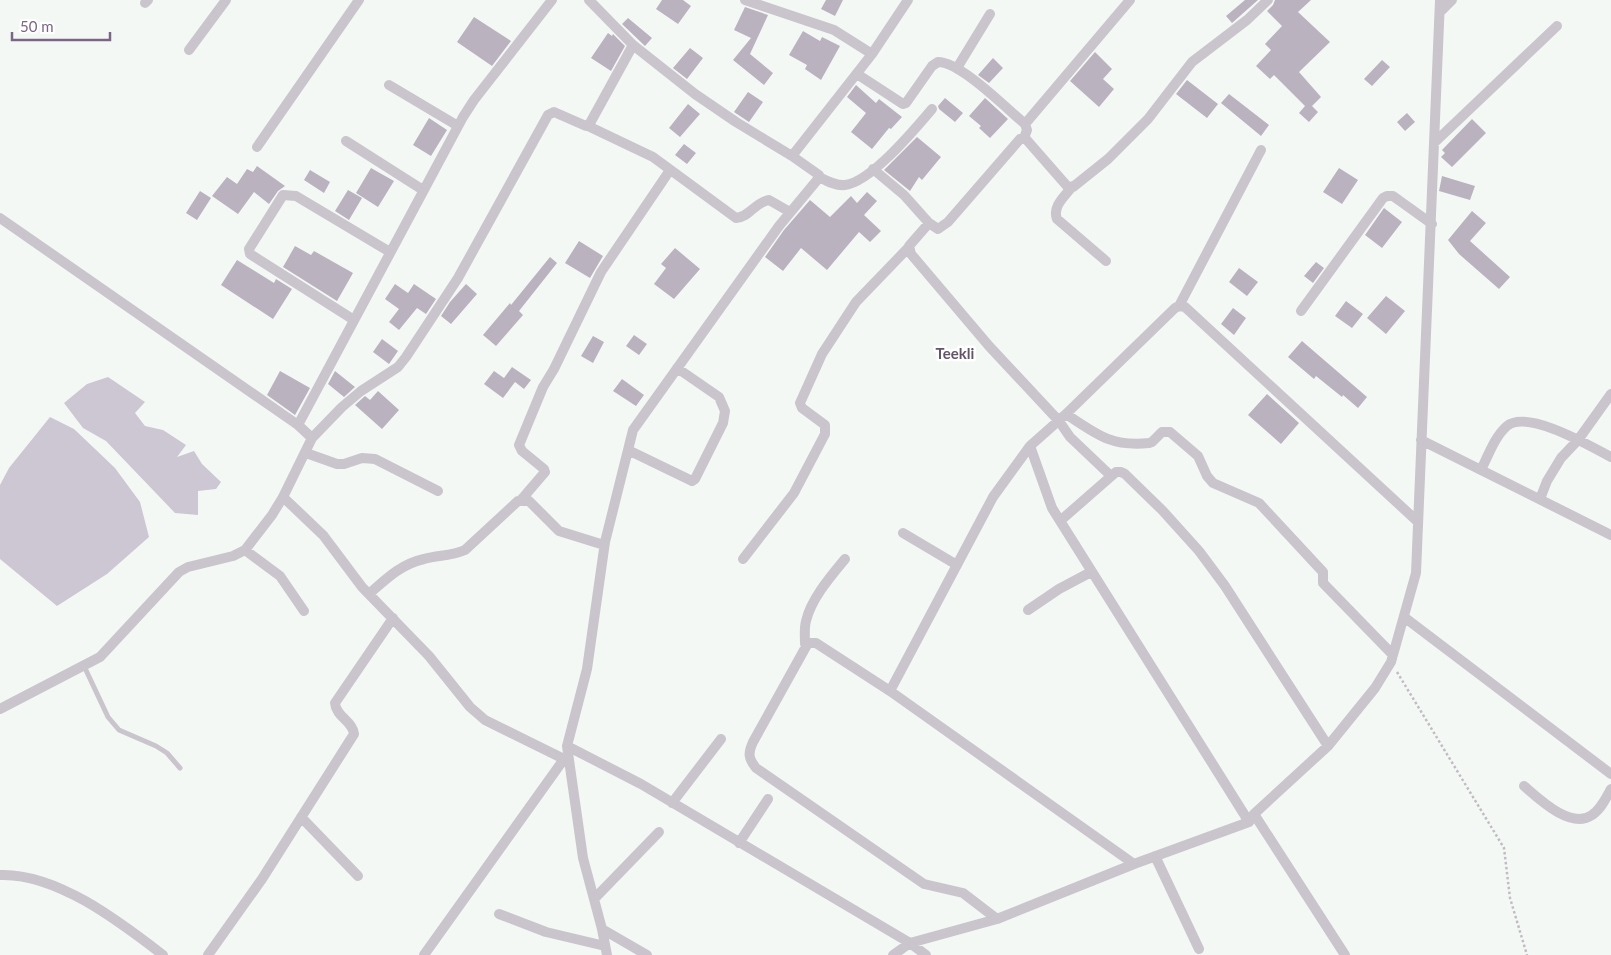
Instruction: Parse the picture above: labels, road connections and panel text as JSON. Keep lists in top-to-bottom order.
{
  "districts": ["Teekli"],
  "scale_bar": "50 m"
}
